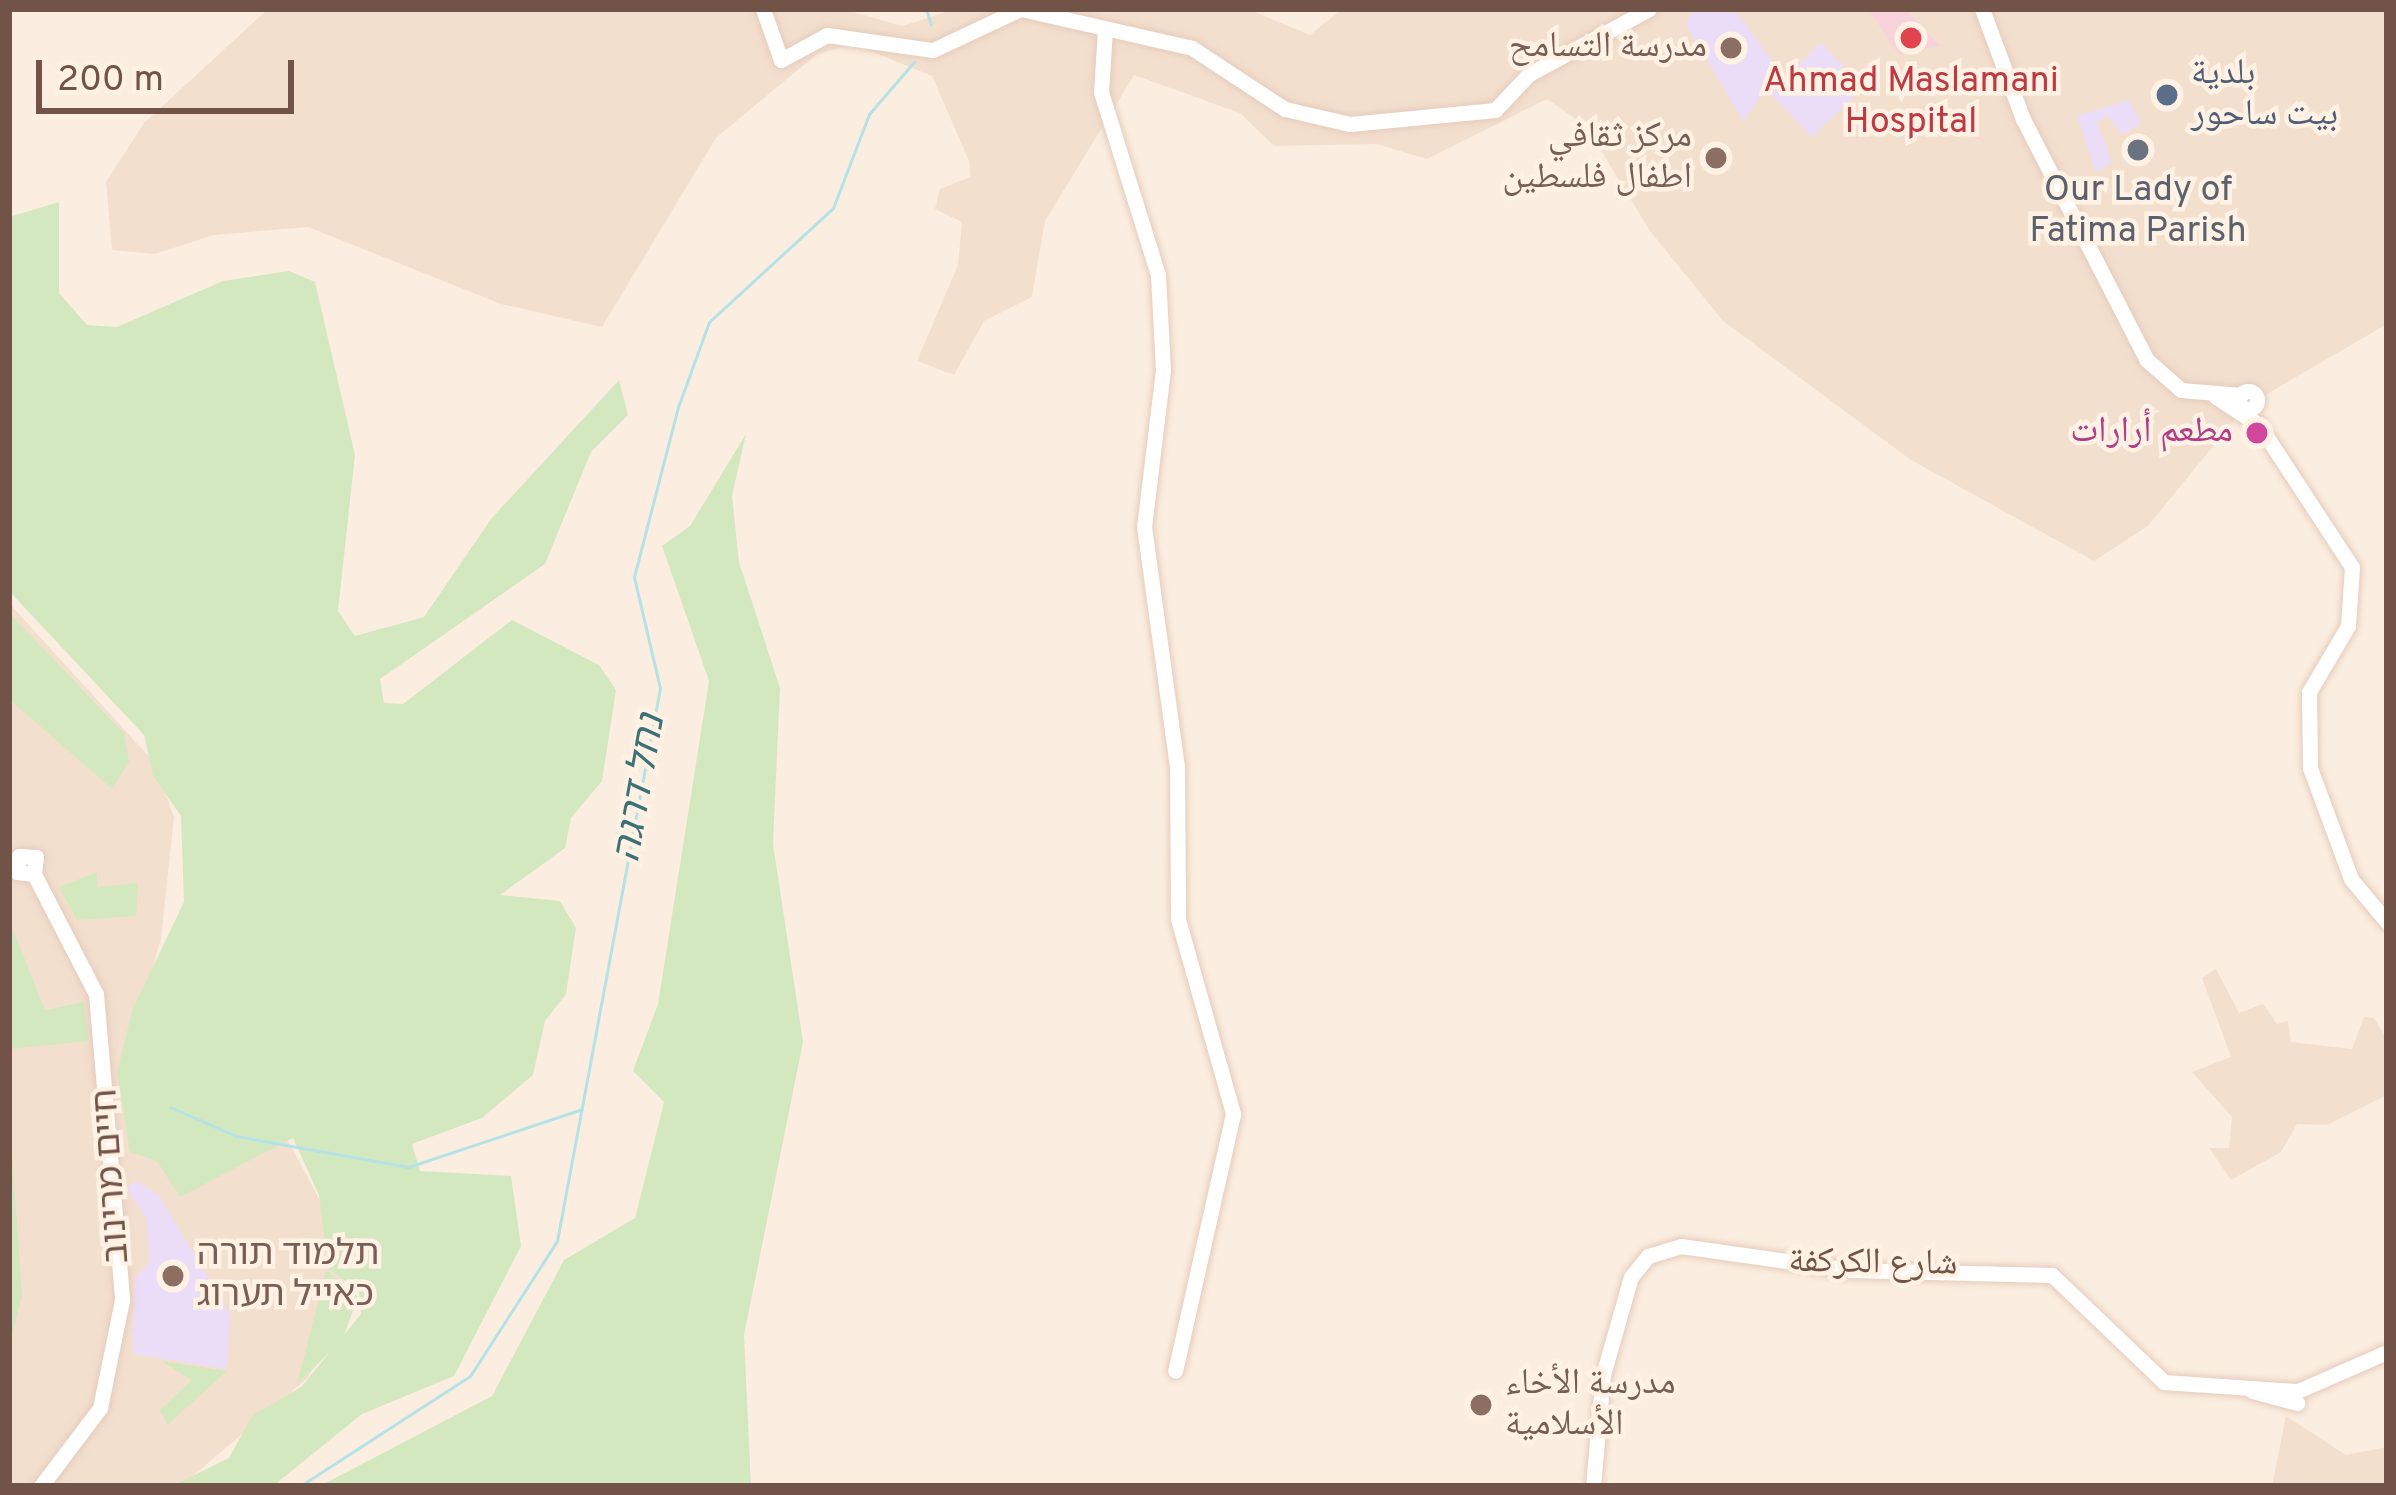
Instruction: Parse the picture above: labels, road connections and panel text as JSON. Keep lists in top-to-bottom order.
{
  "streets": {
    "street": ["חיים מרינוב", "شارع الكركفة"]
  },
  "water": ["נחל דרגה"],
  "places": [
    "Ahmad Maslamani Hospital",
    "مدرسة التسامح",
    "بلدية بيت ساحور",
    "Our Lady of Fatima Parish",
    "مركز ثقافي اطفال فلسطين",
    "مطعم أرارات",
    "תלמוד תורה כאייל תערוג",
    "مدرسة الأخاء الأسلامية"
  ],
  "scale_bar": "200 m"
}
